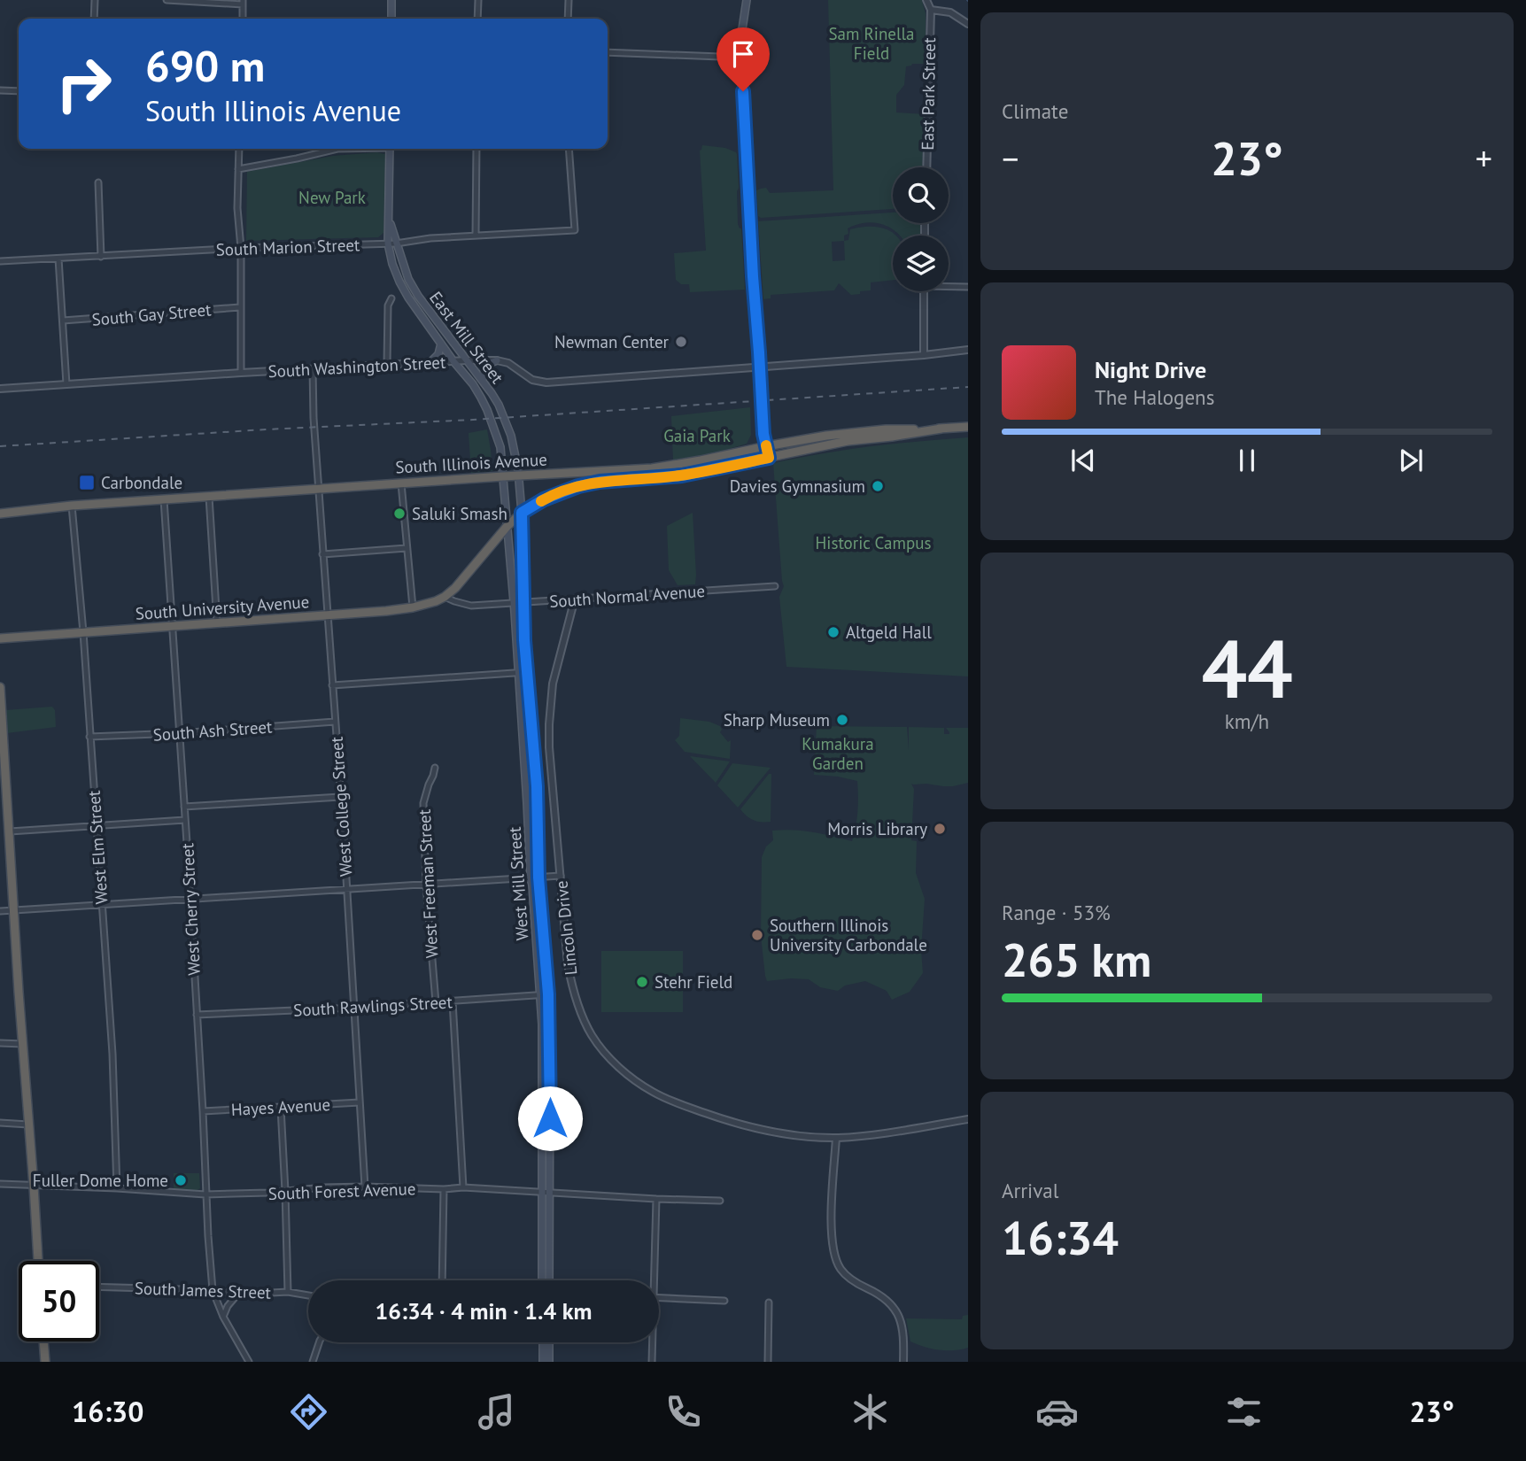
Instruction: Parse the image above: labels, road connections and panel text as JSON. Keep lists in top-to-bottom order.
{
  "streets": {
    "highway": ["South Illinois Avenue", "South University Avenue"],
    "main road": ["East Mill Street", "West Mill Street"],
    "street": [
      "East Park Street",
      "South Marion Street",
      "South Gay Street",
      "South Washington Street",
      "South Normal Avenue",
      "South Ash Street",
      "West College Street",
      "West Elm Street",
      "West Freeman Street",
      "West Cherry Street",
      "Lincoln Drive",
      "South Rawlings Street",
      "Hayes Avenue",
      "South Forest Avenue",
      "South James Street"
    ]
  },
  "crossings": [
    ["South Marion Street", "East Mill Street"],
    ["East Mill Street", "South Washington Street"],
    ["East Mill Street", "South Illinois Avenue"],
    ["East Mill Street", "West Mill Street"],
    ["South Washington Street", "West College Street"],
    ["South Illinois Avenue", "South Normal Avenue"],
    ["South Illinois Avenue", "South University Avenue"],
    ["South Illinois Avenue", "West College Street"],
    ["South Illinois Avenue", "West Elm Street"],
    ["South Illinois Avenue", "West Mill Street"],
    ["South Illinois Avenue", "West Cherry Street"],
    ["South Normal Avenue", "South University Avenue"],
    ["South Normal Avenue", "West Mill Street"],
    ["South Normal Avenue", "Lincoln Drive"],
    ["South University Avenue", "West College Street"],
    ["South University Avenue", "West Elm Street"],
    ["South University Avenue", "West Cherry Street"],
    ["South Ash Street", "West College Street"],
    ["South Ash Street", "West Elm Street"],
    ["South Ash Street", "West Cherry Street"],
    ["West College Street", "South Rawlings Street"],
    ["West College Street", "Hayes Avenue"],
    ["West College Street", "South Forest Avenue"],
    ["West Elm Street", "South Forest Avenue"],
    ["West Freeman Street", "South Rawlings Street"],
    ["West Mill Street", "South Rawlings Street"],
    ["West Mill Street", "South Forest Avenue"],
    ["West Cherry Street", "South Rawlings Street"],
    ["West Cherry Street", "Hayes Avenue"],
    ["West Cherry Street", "South Forest Avenue"],
    ["West Cherry Street", "South James Street"]
  ],
  "parks": [
    "Sam Rinella Field",
    "New Park",
    "Gaia Park",
    "Historic Campus",
    "Kumakura Garden"
  ],
  "places": {
    "other": [
      "Newman Center",
      "Davies Gymnasium",
      "Saluki Smash",
      "Altgeld Hall",
      "Sharp Museum",
      "Morris Library",
      "Southern Illinois University Carbondale",
      "Stehr Field",
      "Fuller Dome Home"
    ],
    "transit": ["Carbondale"]
  },
  "page": {
    "tile": [
      "Climate",
      ["44", "km/h"],
      ["Range · 53%", "265 km"],
      ["Arrival", "16:34"]
    ],
    "turn": ["690 m", "South Illinois Avenue"],
    "heat": ["−", "23°", "+"],
    "song": ["Night Drive", "The Halogens"],
    "limit": "50",
    "trip": "16:34 · 4 min · 1.4 km",
    "tabs": ["16:30", "23°"]
  }
}
